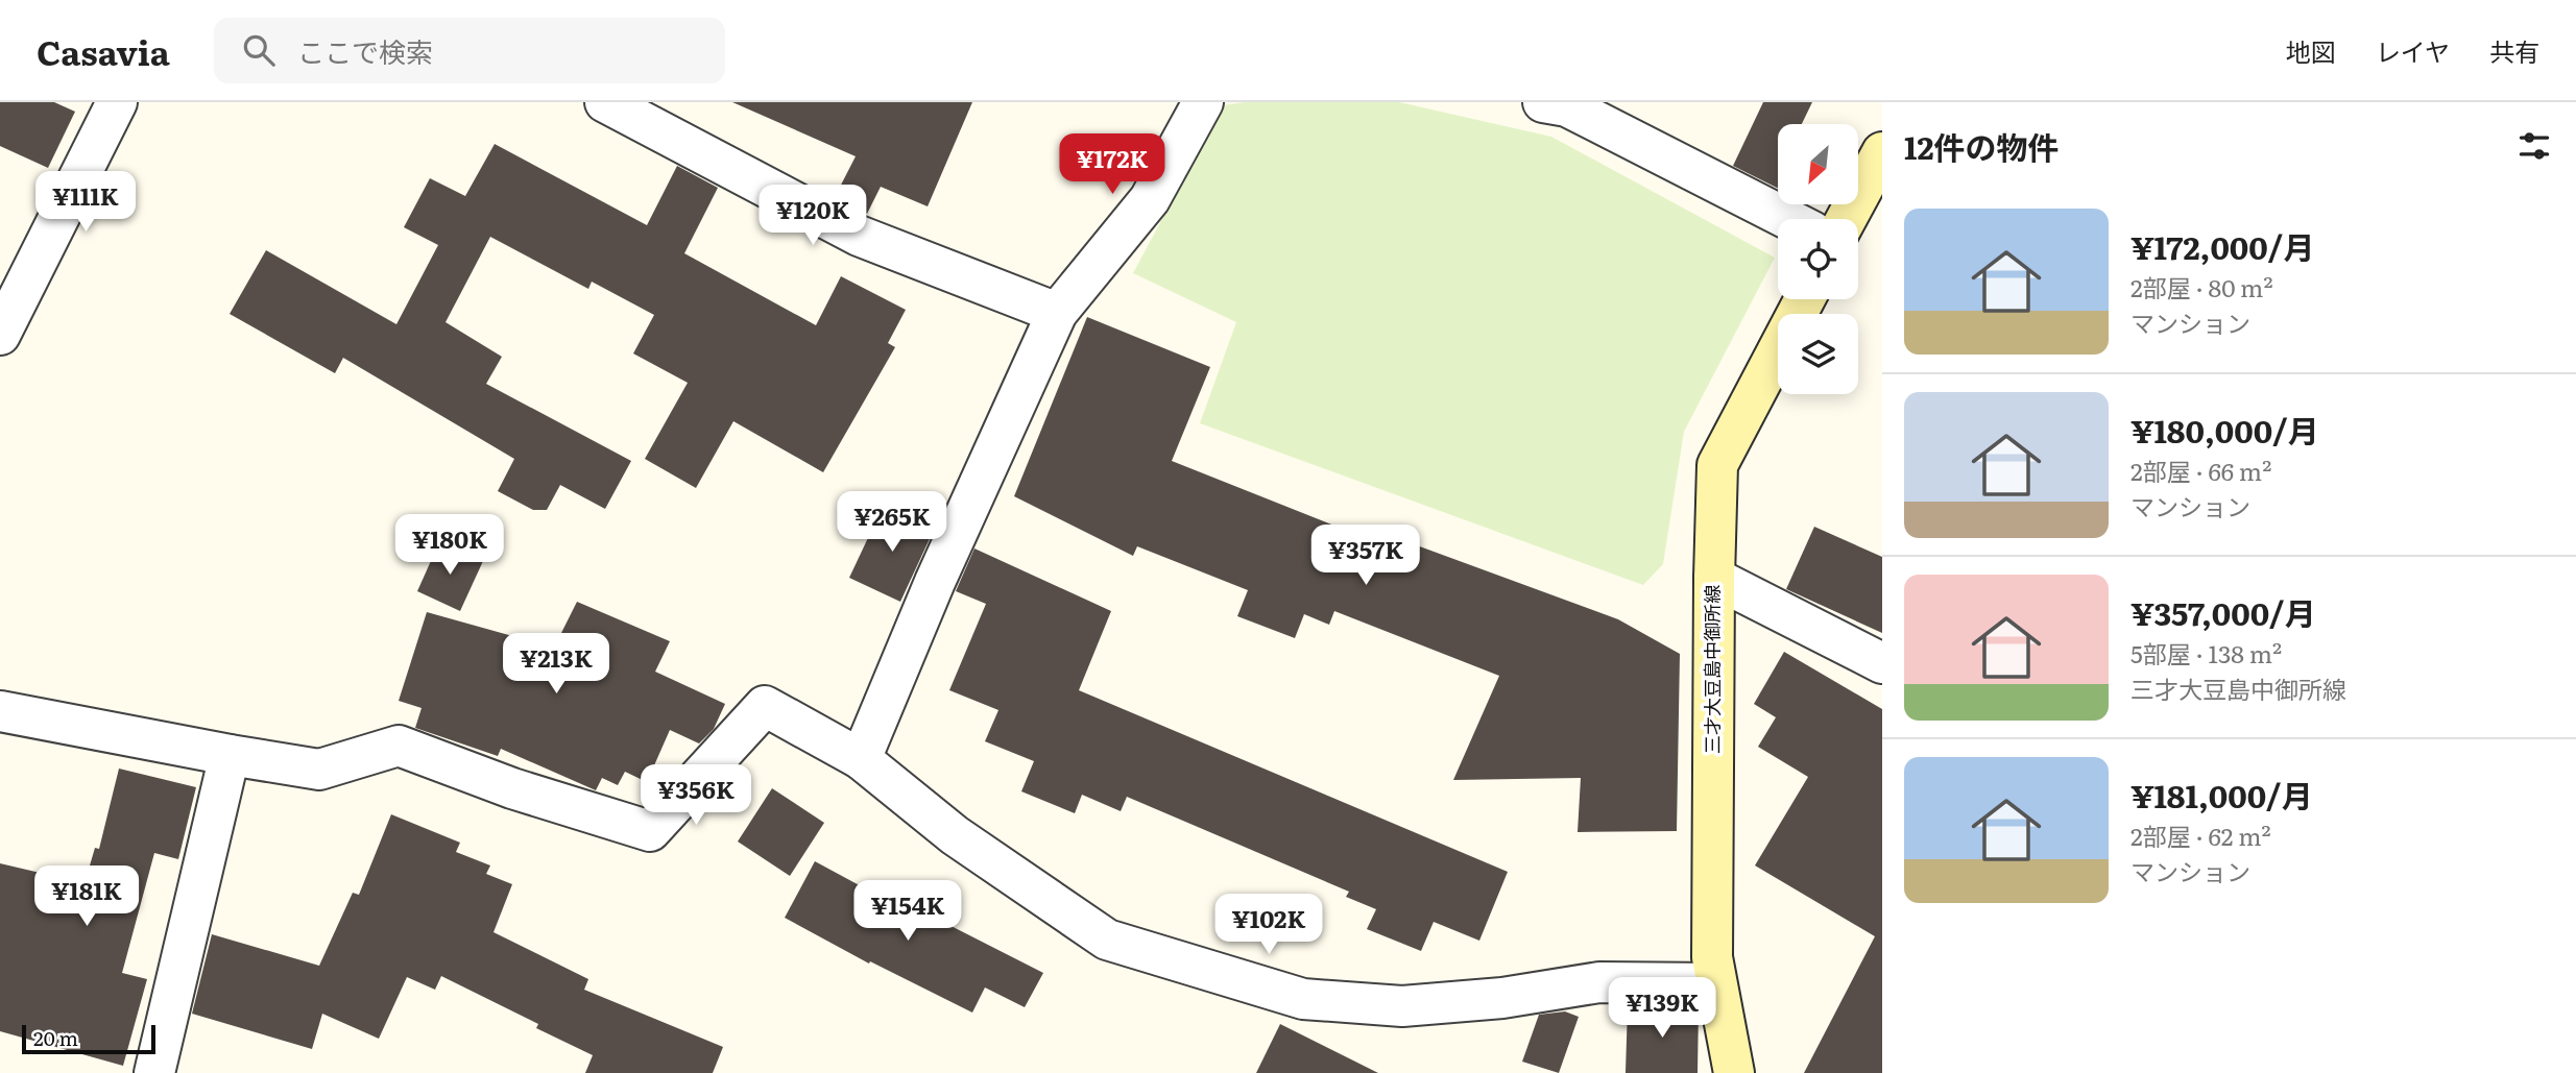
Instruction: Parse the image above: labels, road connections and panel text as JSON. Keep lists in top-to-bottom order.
{
  "streets": {
    "main road": ["三才大豆島中御所線"]
  },
  "scale_bar": "20 m",
  "north": "bottom left",
  "page": {
    "header": "Casavia",
    "search": "ここで検索",
    "nav": ["地図", "レイヤ", "共有"],
    "heading": "12件の物件",
    "price": [
      "¥172K",
      "¥111K",
      "¥120K",
      "¥265K",
      "¥180K",
      "¥357K",
      "¥213K",
      "¥356K",
      "¥181K",
      "¥154K",
      "¥102K",
      "¥139K"
    ],
    "list": [
      {
        "name": "¥172,000/月",
        "note": "2部屋 · 80 m² · マンション"
      },
      {
        "name": "¥180,000/月",
        "note": "2部屋 · 66 m² · マンション"
      },
      {
        "name": "¥357,000/月",
        "note": "5部屋 · 138 m² · 三才大豆島中御所線"
      },
      {
        "name": "¥181,000/月",
        "note": "2部屋 · 62 m² · マンション"
      }
    ],
    "scale": "20 m"
  }
}
